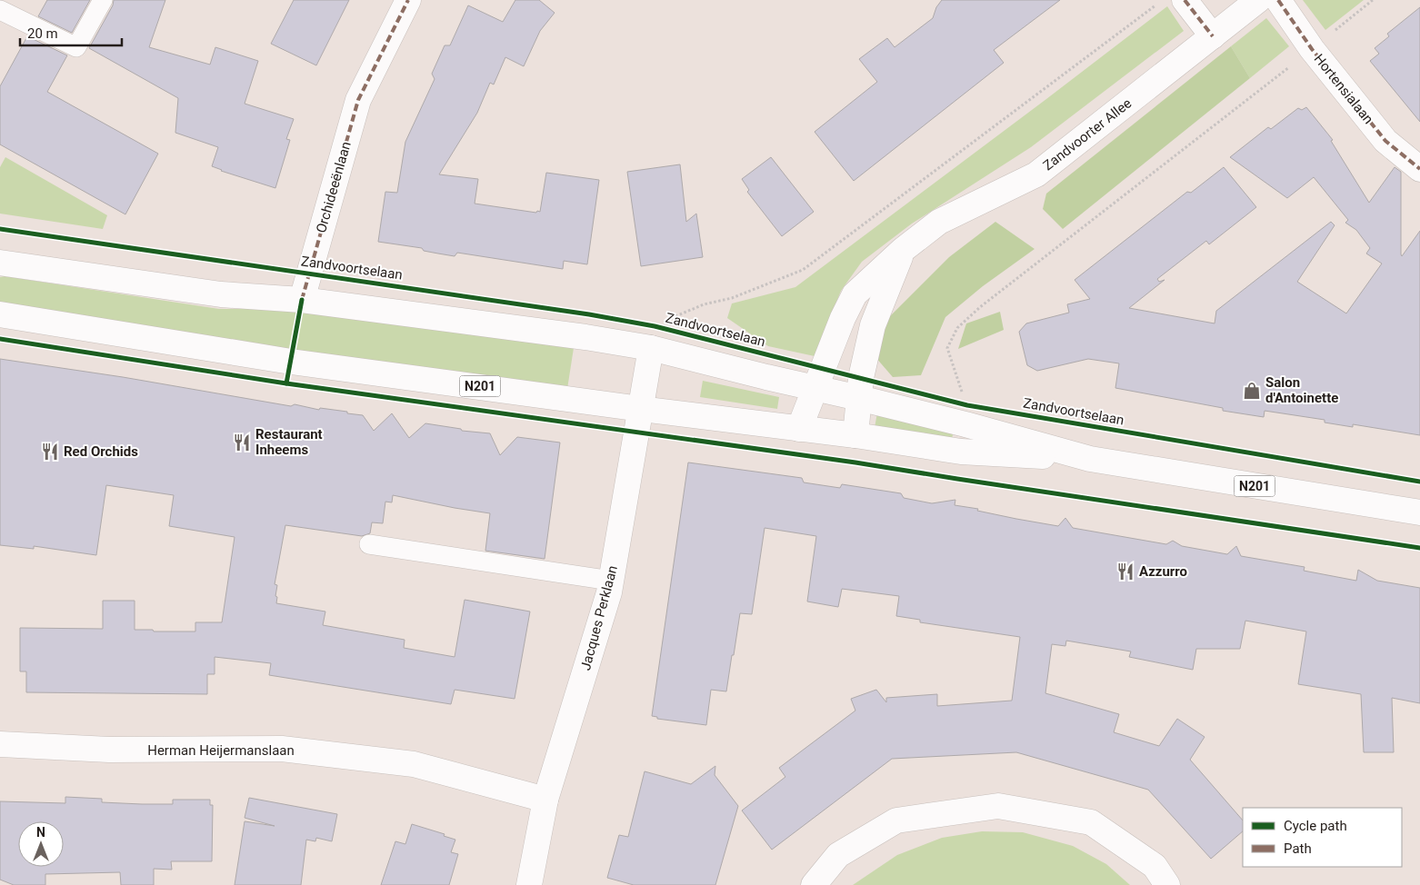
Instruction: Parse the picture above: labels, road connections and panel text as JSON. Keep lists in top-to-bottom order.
{
  "streets": {
    "street": [
      "Hortensialaan",
      "Zandvoorter Allee",
      "Orchideeënlaan",
      "N201",
      "Jacques Perklaan",
      "Herman Heijermanslaan"
    ],
    "cycle path": ["Zandvoortselaan"]
  },
  "crossings": [
    ["Zandvoorter Allee", "N201"],
    ["Orchideeënlaan", "N201"],
    ["N201", "Jacques Perklaan"],
    ["Jacques Perklaan", "Herman Heijermanslaan"]
  ],
  "places": {
    "shop": ["Salon d'Antoinette"],
    "restaurant": ["Restaurant Inheems", "Red Orchids", "Azzurro"]
  },
  "legend": ["Cycle path", "Path"],
  "scale_bar": "20 m",
  "north": "top"
}
